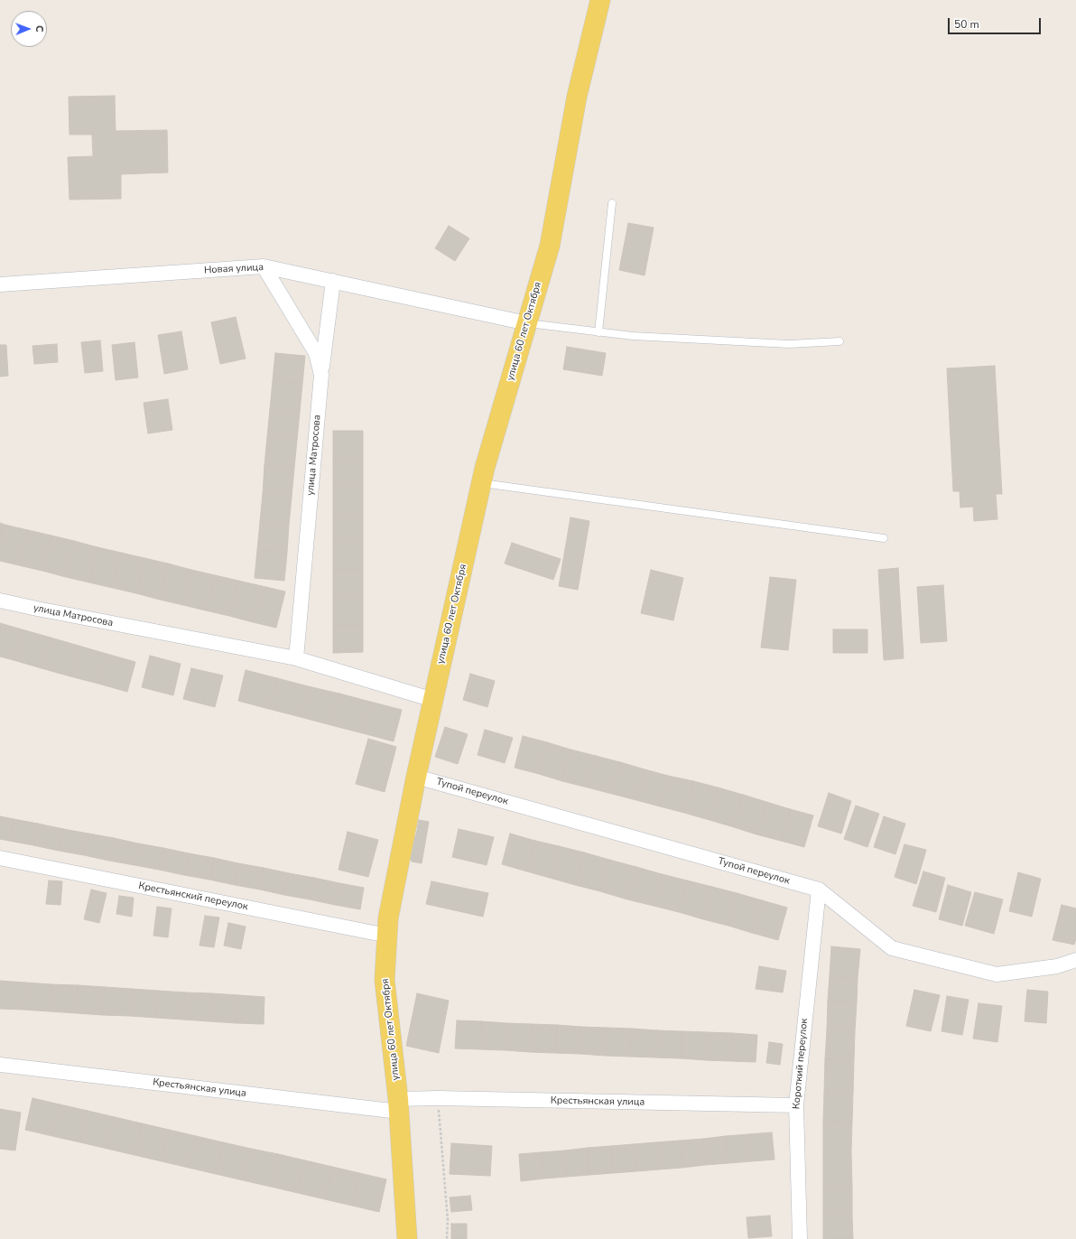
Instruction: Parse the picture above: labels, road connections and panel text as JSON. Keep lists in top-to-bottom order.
{
  "streets": {
    "main road": ["улица 60 лет Октября"],
    "street": [
      "Новая улица",
      "улица Матросова",
      "Тупой переулок",
      "Крестьянский переулок",
      "Короткий переулок",
      "Крестьянская улица"
    ]
  },
  "crossings": [
    ["Новая улица", "улица 60 лет Октября"],
    ["Новая улица", "улица Матросова"],
    ["улица 60 лет Октября", "улица Матросова"],
    ["улица 60 лет Октября", "Тупой переулок"],
    ["улица 60 лет Октября", "Крестьянский переулок"],
    ["улица 60 лет Октября", "Крестьянская улица"],
    ["Тупой переулок", "Короткий переулок"],
    ["Короткий переулок", "Крестьянская улица"]
  ],
  "scale_bar": "50 m",
  "north": "right"
}
